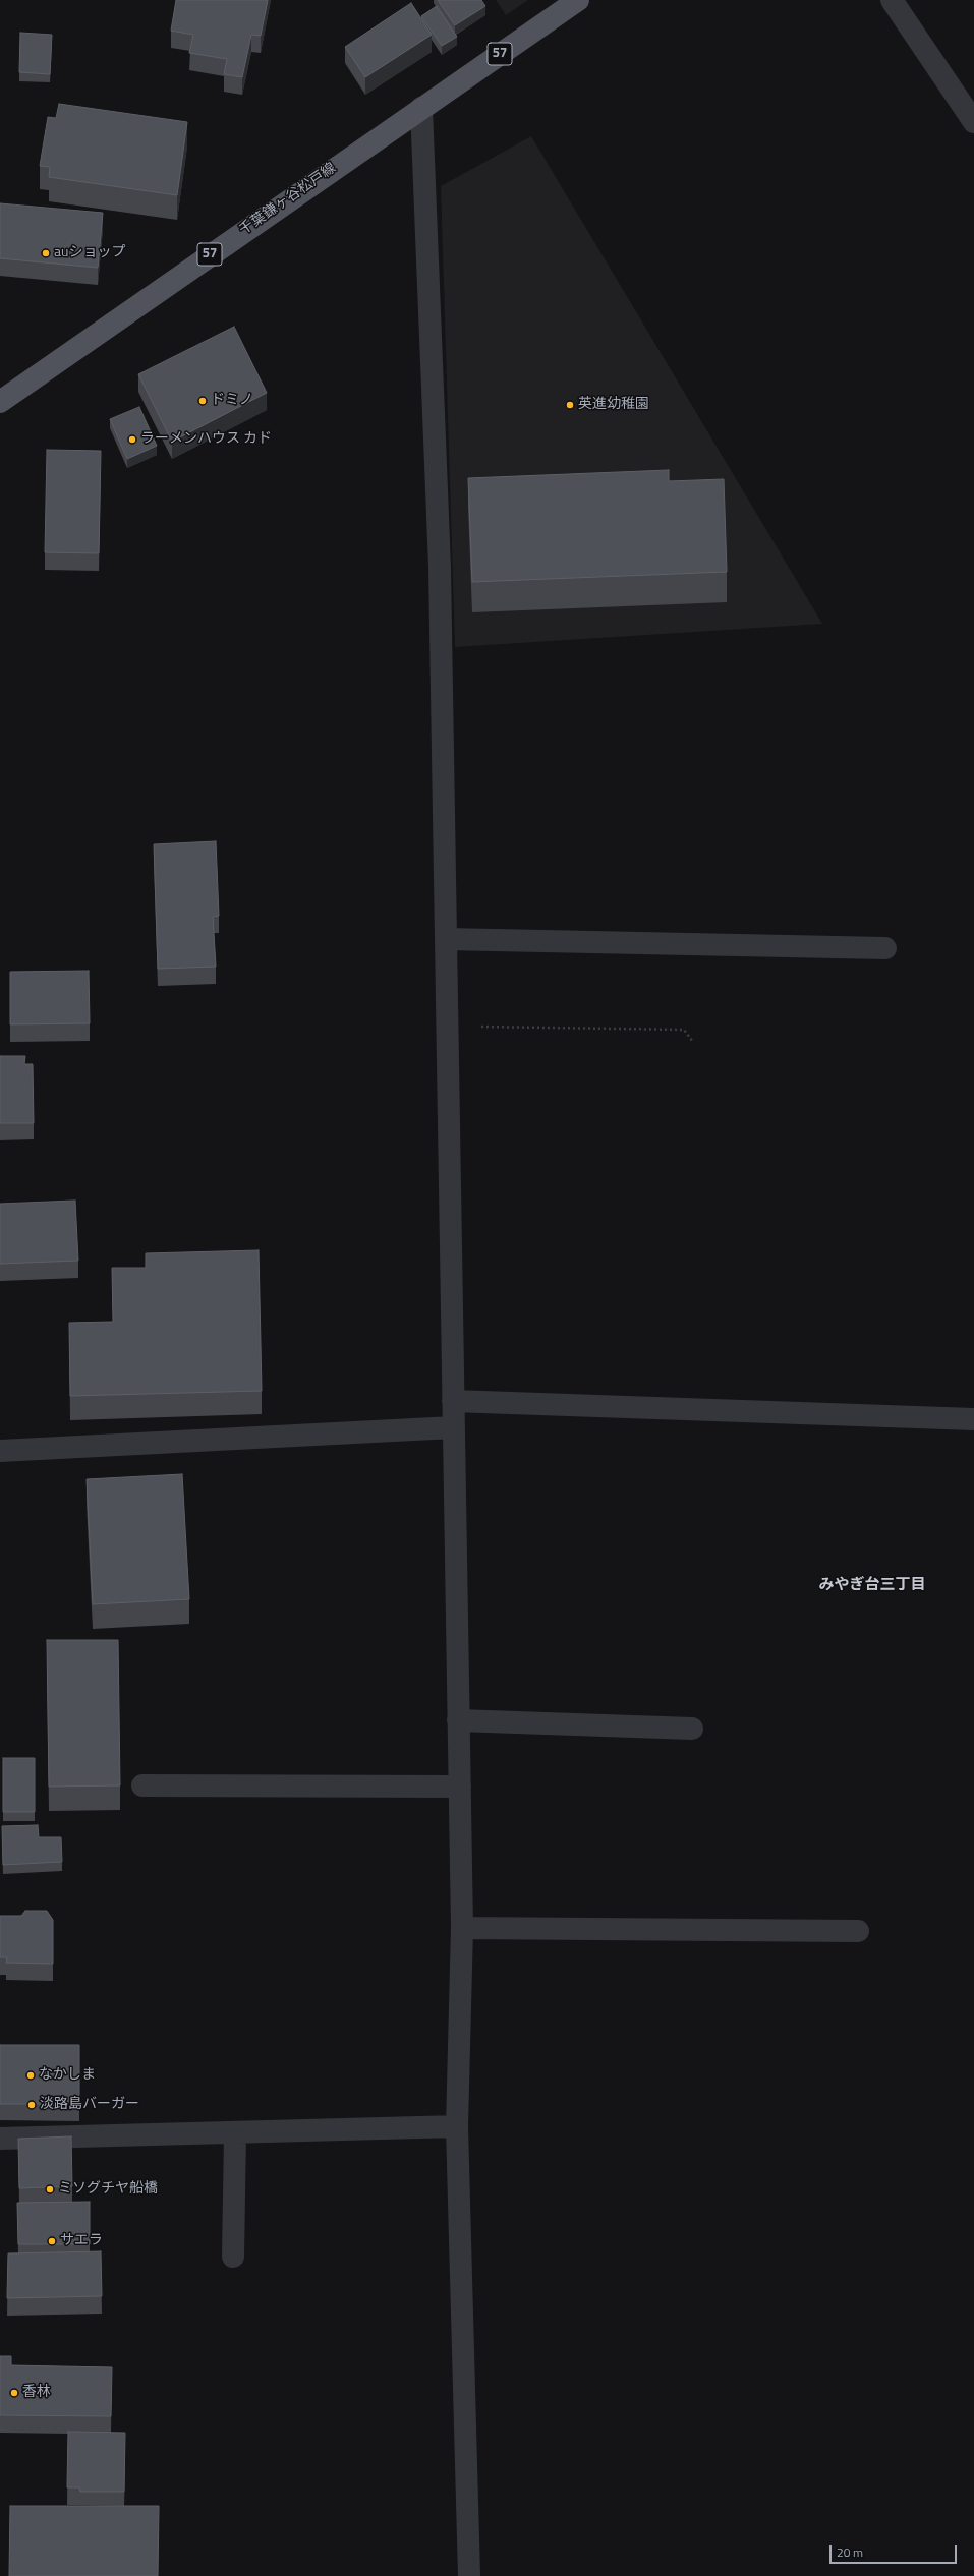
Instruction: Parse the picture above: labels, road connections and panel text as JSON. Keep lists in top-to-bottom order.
{
  "streets": {
    "main road": ["57", "千葉鎌ヶ谷松戸線"]
  },
  "districts": ["みやぎ台三丁目"],
  "places": [
    "auショップ",
    "ドミノ",
    "英進幼稚園",
    "ラーメンハウス カド",
    "なかしま",
    "淡路島バーガー",
    "ミソグチヤ船橋",
    "サエラ",
    "香林"
  ],
  "scale_bar": "20 m"
}
